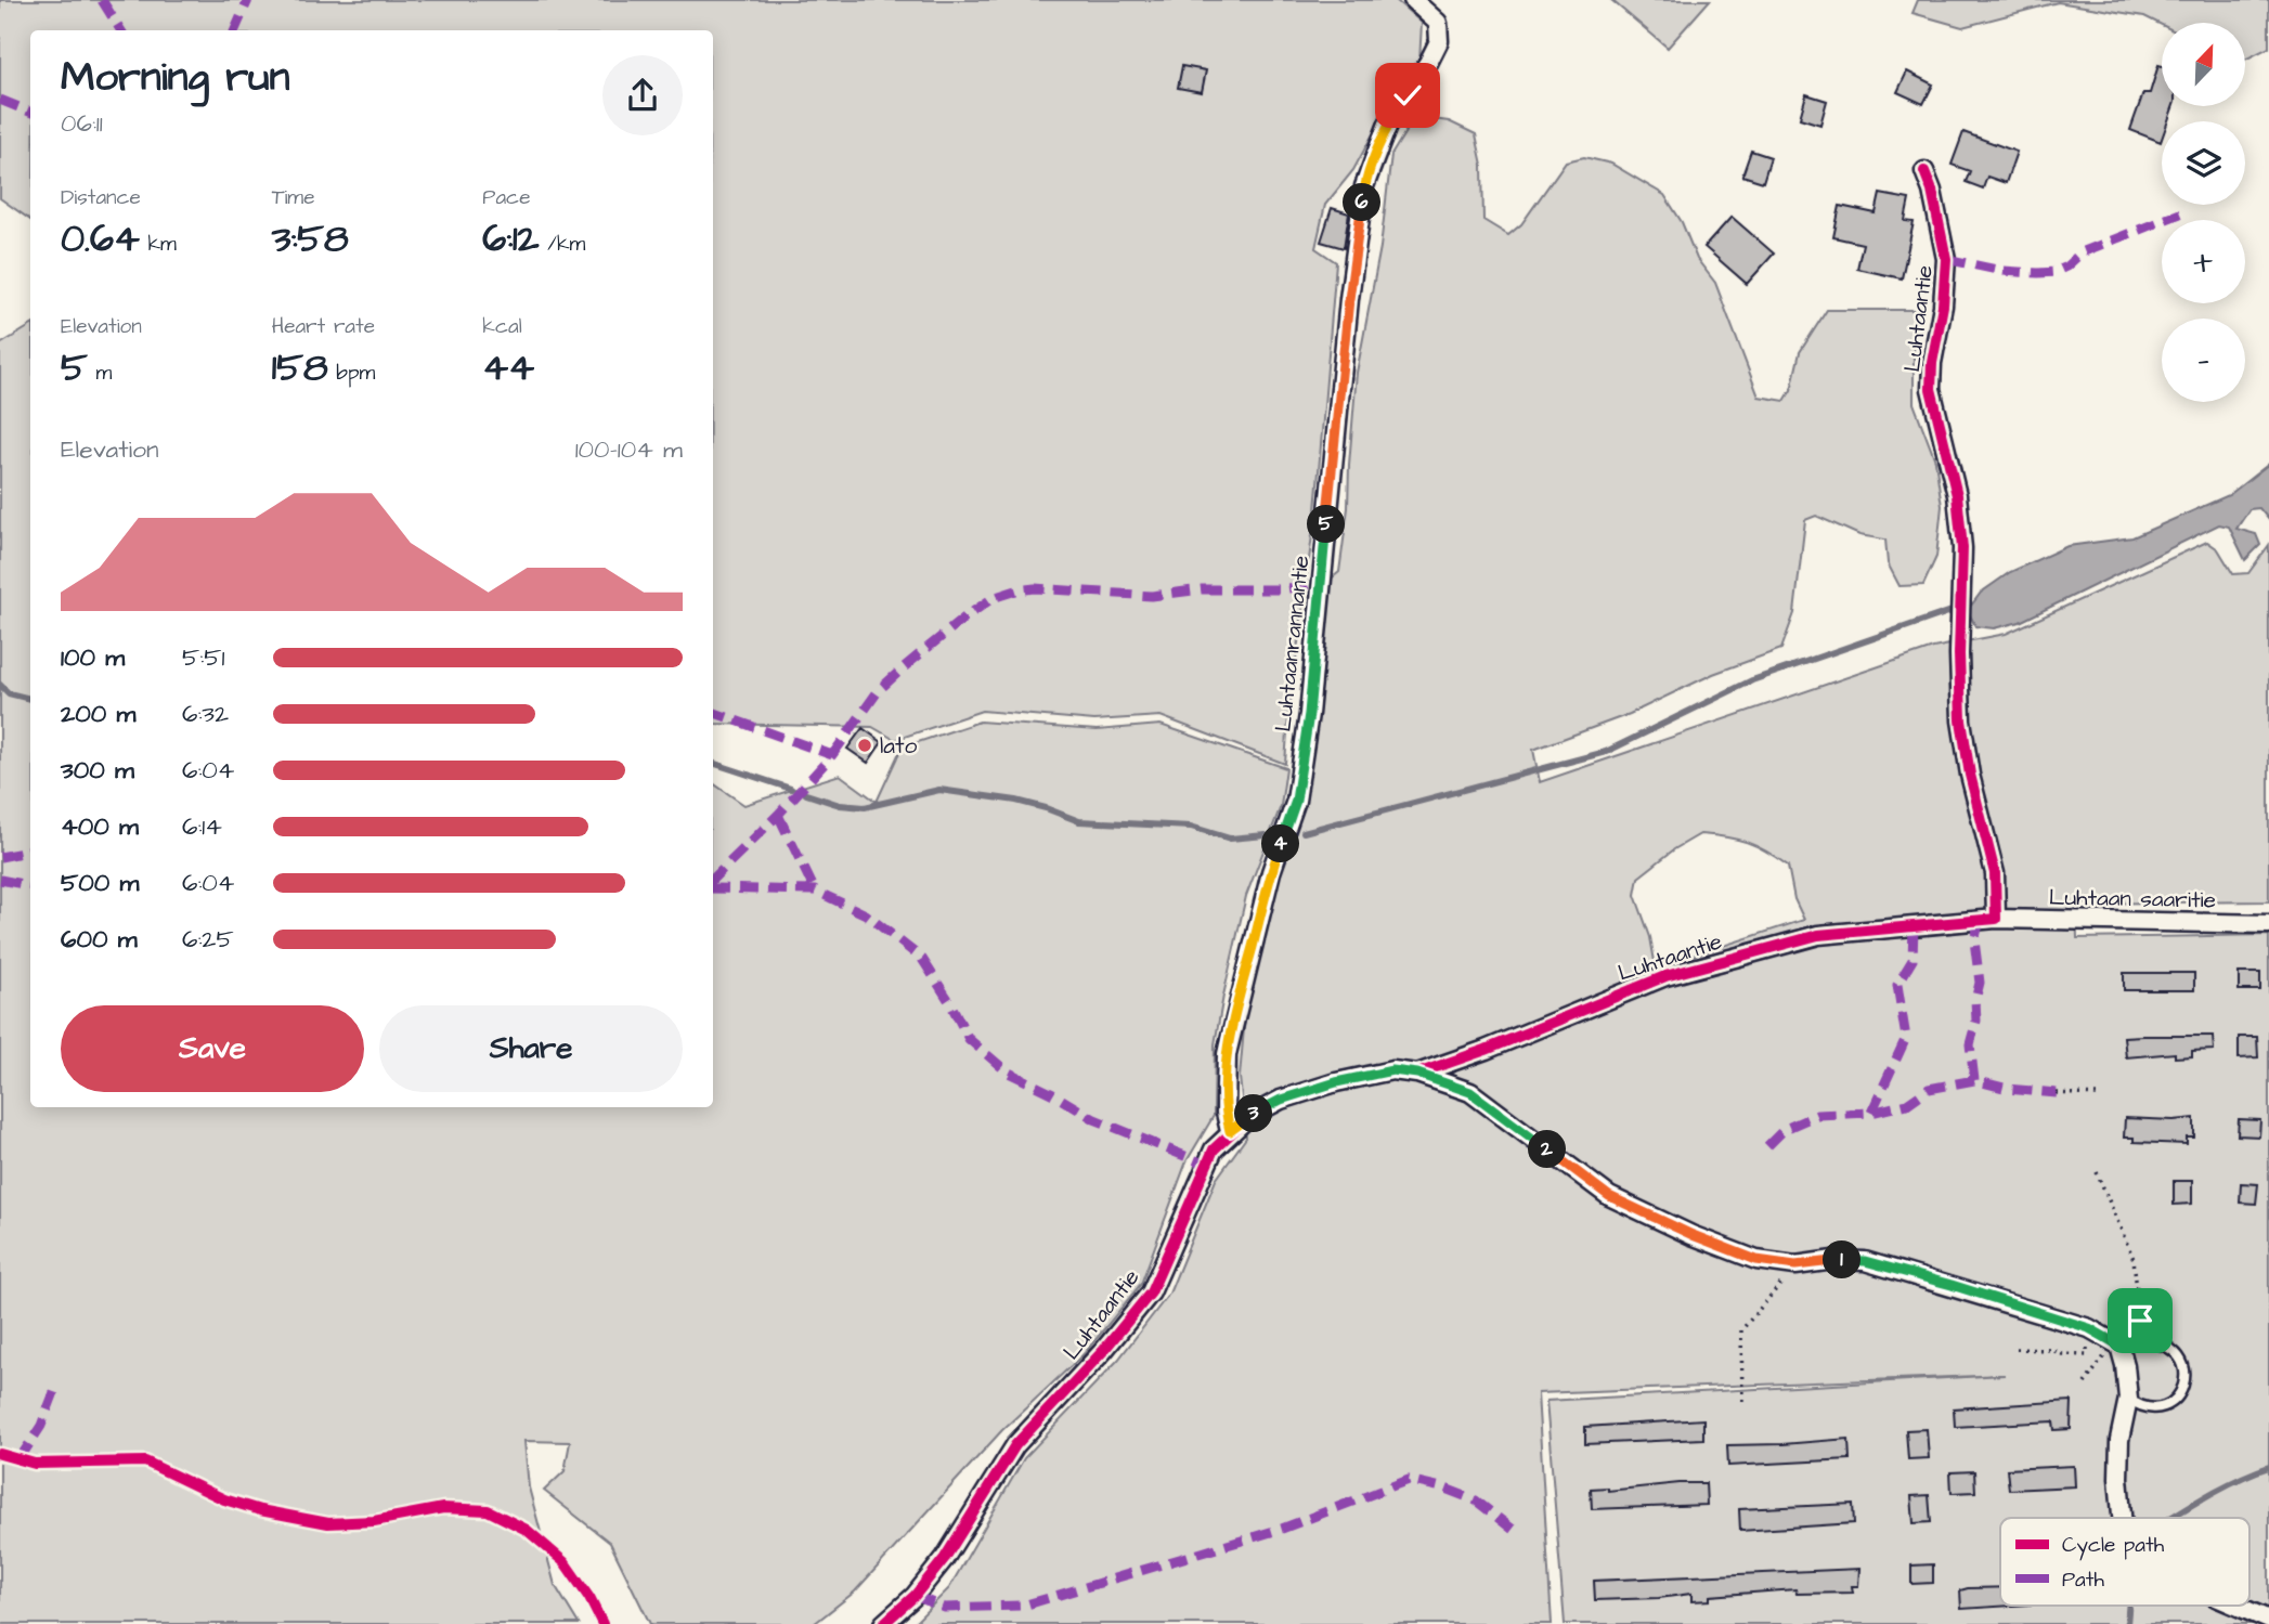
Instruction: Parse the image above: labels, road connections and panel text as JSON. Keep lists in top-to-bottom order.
{
  "streets": {
    "street": ["Luhtaantie", "Luhtaanrannantie", "Luhtaan saaritie"]
  },
  "crossings": [
    ["Luhtaantie", "Luhtaanrannantie"],
    ["Luhtaantie", "Luhtaan saaritie"]
  ],
  "places": ["lato"],
  "legend": ["Cycle path", "Path"],
  "north": "top right",
  "page": {
    "map_buttons": ["+", "−"],
    "heading": ["Morning run", "06:11"],
    "stats": [
      ["Distance", "0.64 km"],
      ["Time", "3:58"],
      ["Pace", "6:12 /km"],
      ["Elevation", "5 m"],
      ["Heart rate", "158 bpm"],
      ["kcal", "44"]
    ],
    "pins": [
      "6",
      "5",
      "4",
      "3",
      "2",
      "1"
    ],
    "chart": ["Elevation", "100–104 m"],
    "list": [
      {
        "name": "100 m",
        "note": "5:51"
      },
      {
        "name": "200 m",
        "note": "6:32"
      },
      {
        "name": "300 m",
        "note": "6:04"
      },
      {
        "name": "400 m",
        "note": "6:14"
      },
      {
        "name": "500 m",
        "note": "6:04"
      },
      {
        "name": "600 m",
        "note": "6:25"
      }
    ],
    "buttons": ["Save", "Share"]
  }
}
